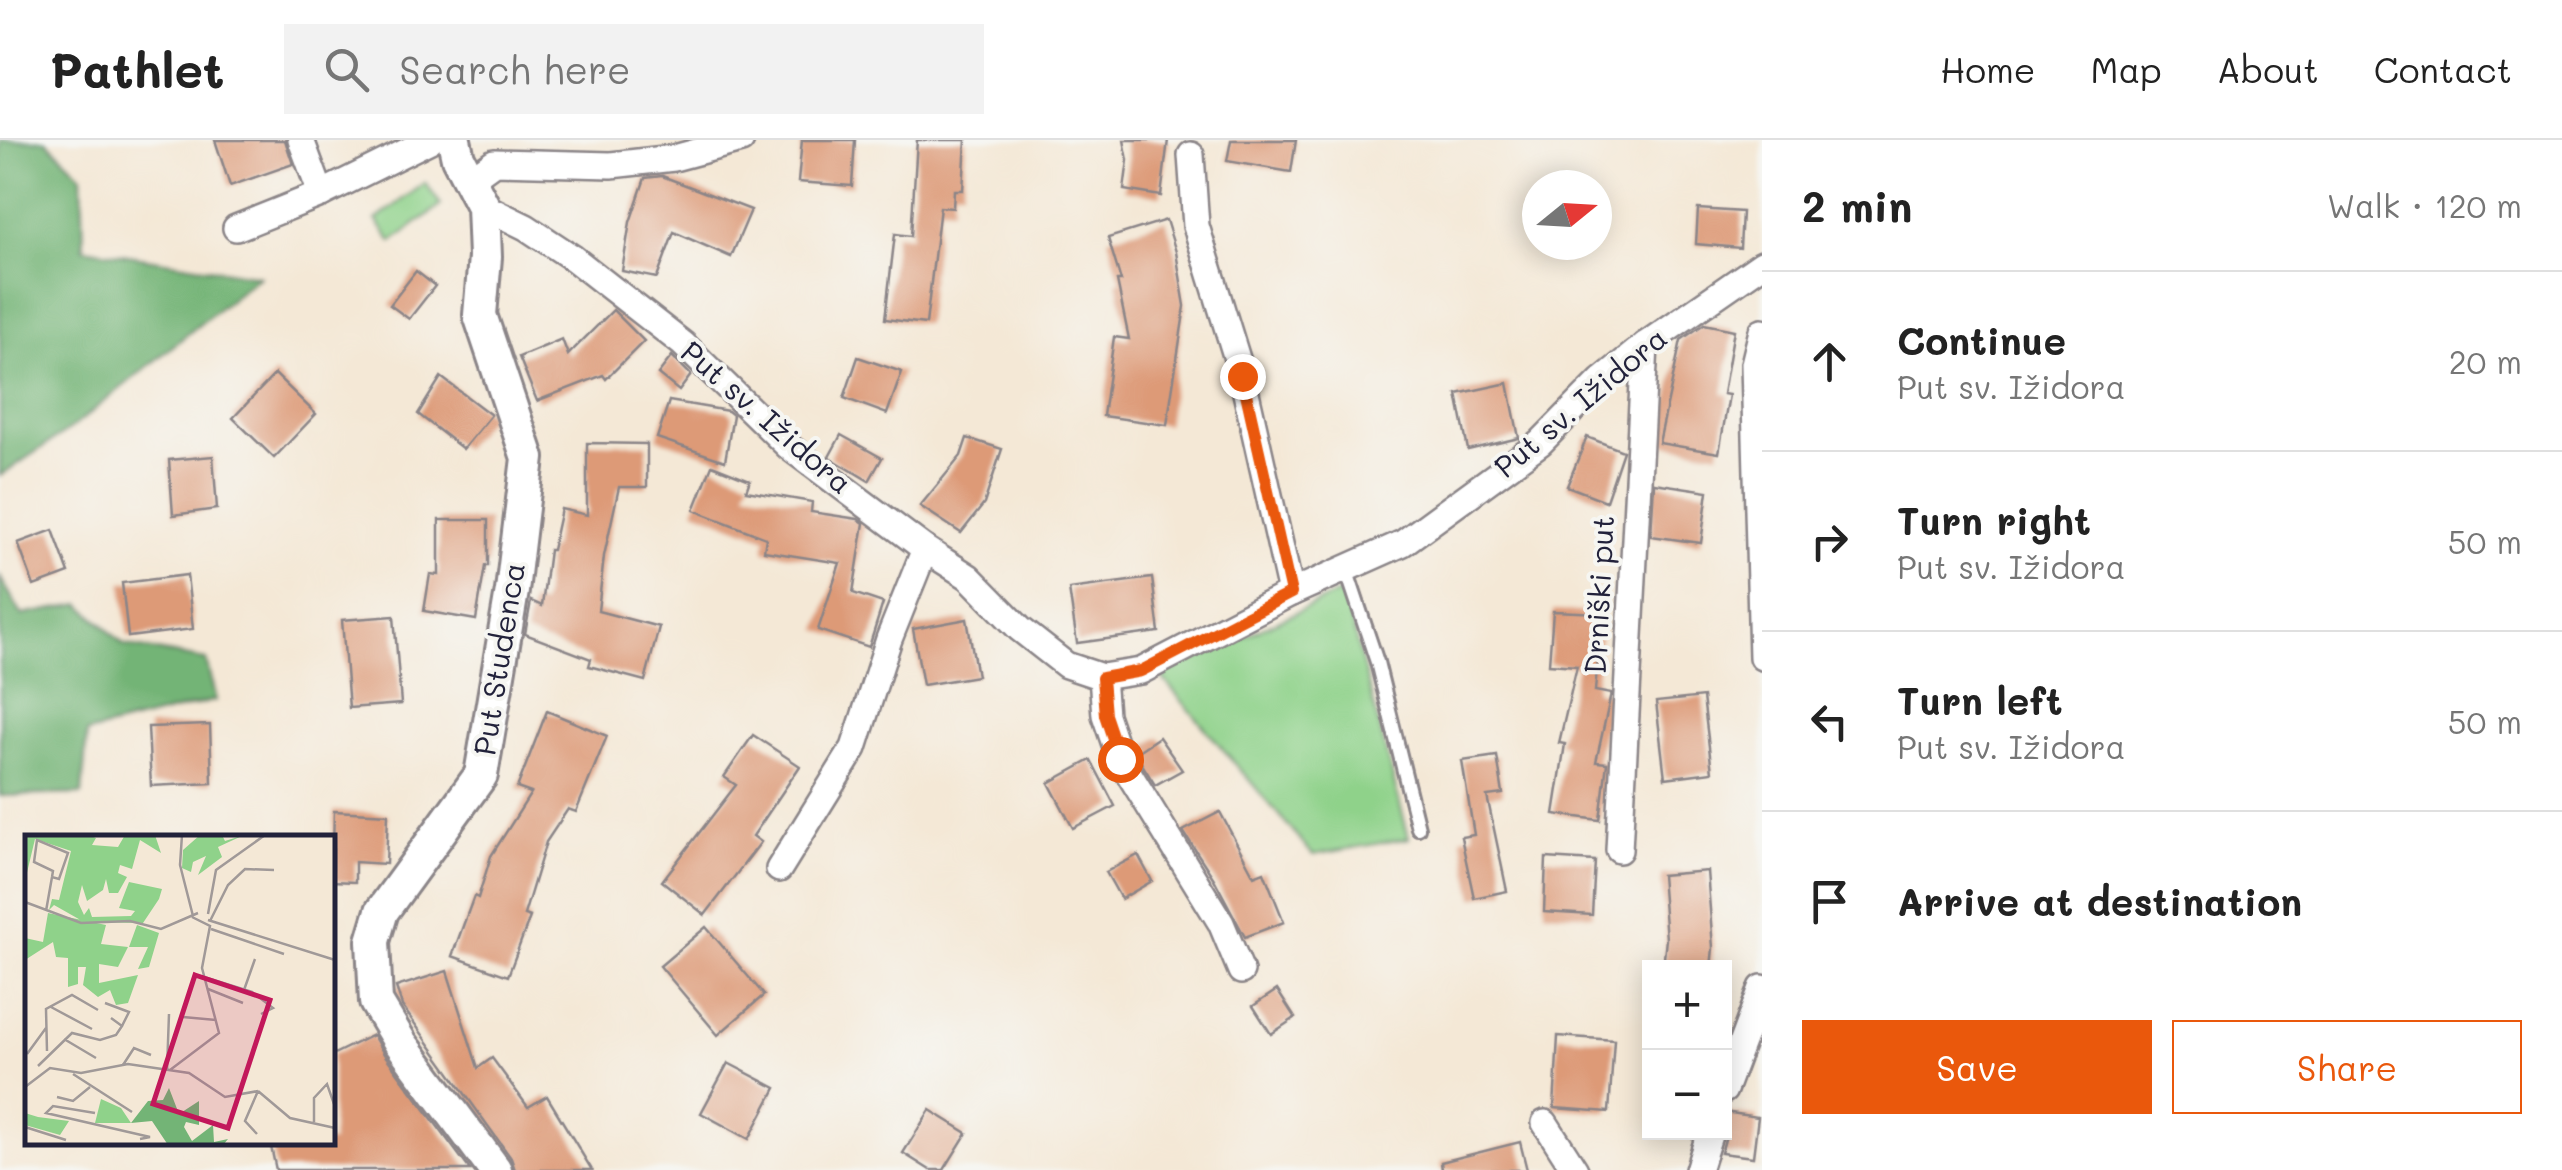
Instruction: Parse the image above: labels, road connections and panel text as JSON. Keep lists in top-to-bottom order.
{
  "streets": {
    "street": ["Put sv. Ižidora", "Drniški put", "Put Studenca"]
  },
  "crossings": [
    ["Put sv. Ižidora", "Drniški put"],
    ["Put sv. Ižidora", "Put Studenca"]
  ],
  "north": "right",
  "page": {
    "header": "Pathlet",
    "search": "Search here",
    "nav": [
      "Home",
      "Map",
      "About",
      "Contact"
    ],
    "heading": ["2 min", "Walk · 120 m"],
    "list": [
      ["Continue", "Put sv. Ižidora", "20 m"],
      ["Turn right", "Put sv. Ižidora", "50 m"],
      ["Turn left", "Put sv. Ižidora", "50 m"],
      "Arrive at destination"
    ],
    "map_buttons": ["+", "−"],
    "buttons": ["Save", "Share"]
  }
}
